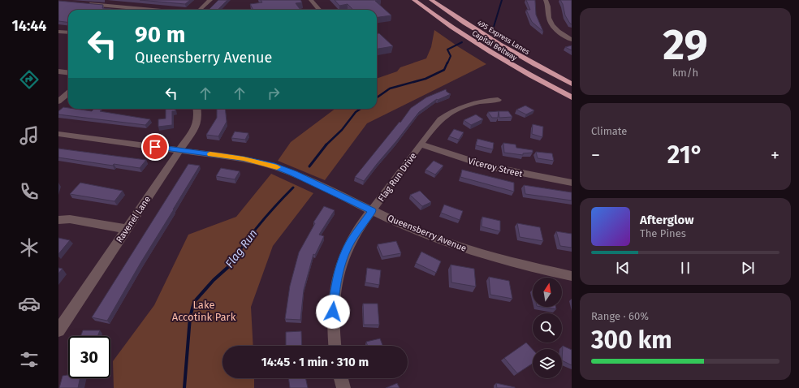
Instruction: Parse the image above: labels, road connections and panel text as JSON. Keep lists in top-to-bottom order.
{
  "streets": {
    "highway": ["495 Express Lanes", "Capital Beltway"],
    "street": [
      "Viceroy Street",
      "Flag Run Drive",
      "Ravenel Lane",
      "Queensberry Avenue"
    ]
  },
  "crossings": [
    ["Viceroy Street", "Flag Run Drive"],
    ["Flag Run Drive", "Queensberry Avenue"],
    ["Ravenel Lane", "Queensberry Avenue"]
  ],
  "water": ["Flag Run"],
  "parks": ["Lake Accotink Park"],
  "north": "top",
  "page": {
    "tabs": "14:44",
    "tile": [
      ["29", "km/h"],
      "Climate",
      ["Range · 60%", "300 km"]
    ],
    "turn": ["90 m", "Queensberry Avenue"],
    "heat": ["−", "21°", "+"],
    "song": ["Afterglow", "The Pines"],
    "limit": "30",
    "trip": "14:45 · 1 min · 310 m"
  }
}
